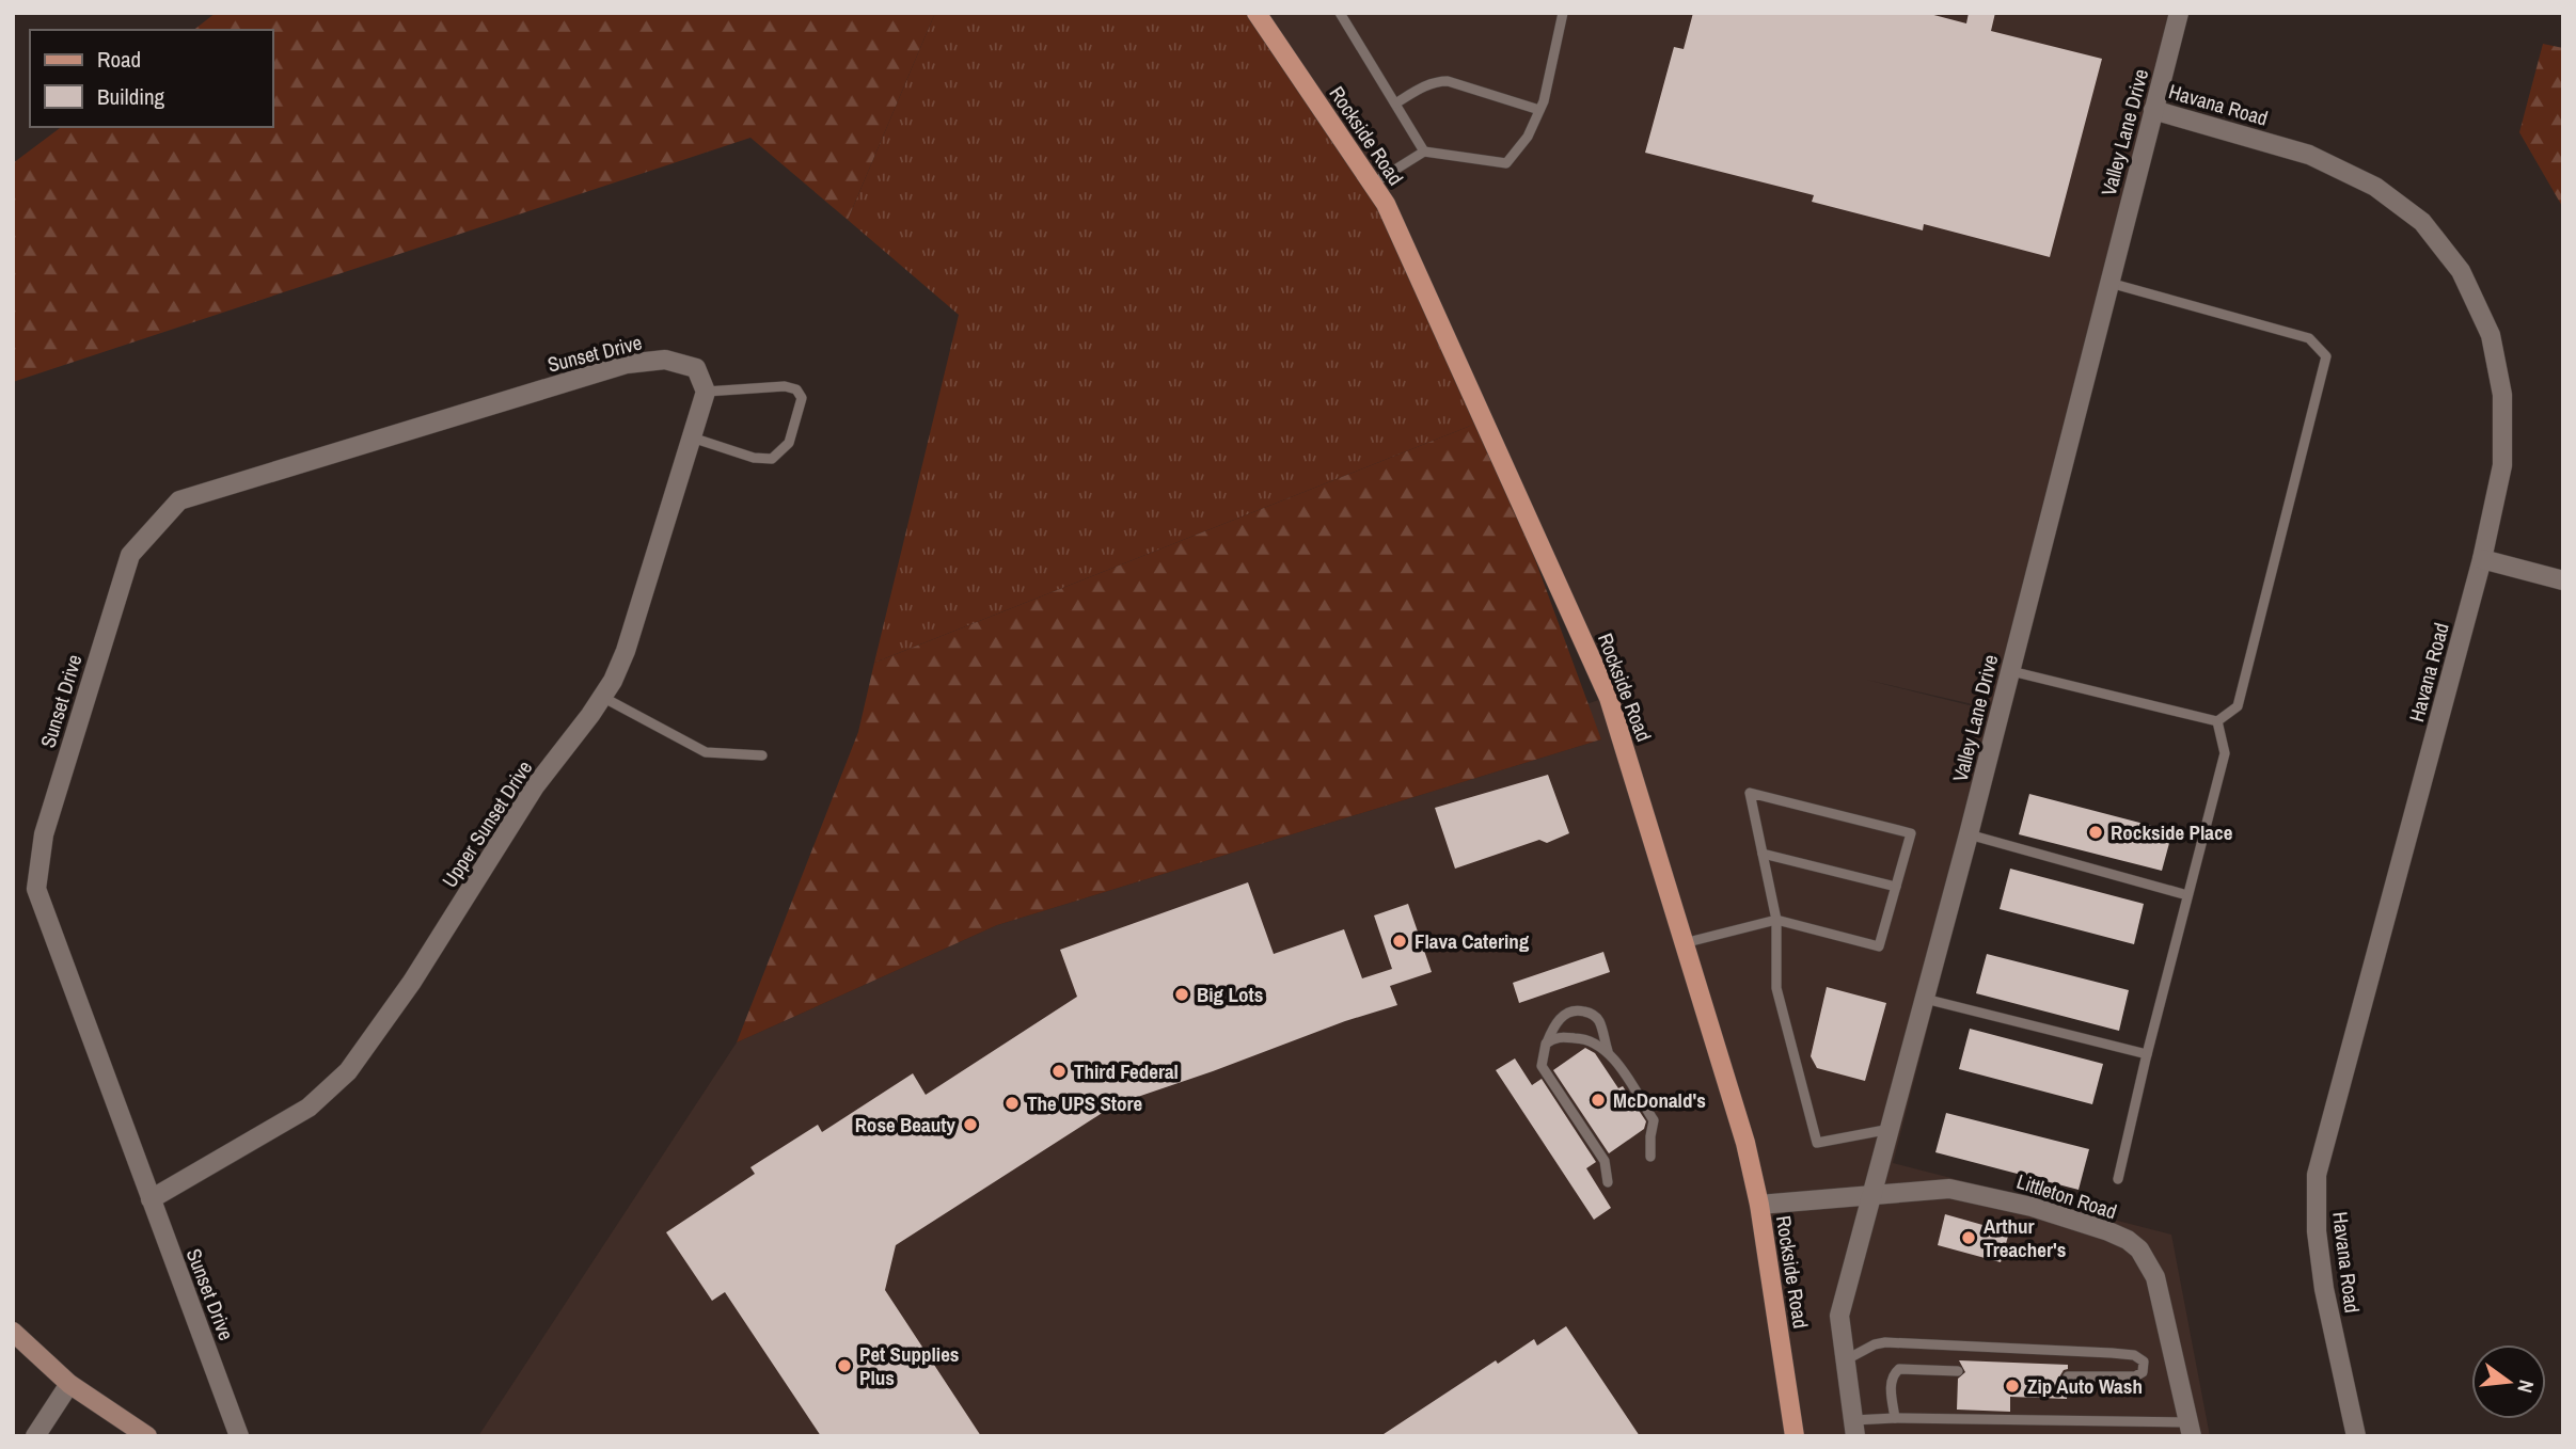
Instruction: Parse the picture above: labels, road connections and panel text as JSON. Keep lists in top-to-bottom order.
{
  "streets": {
    "main road": ["Rockside Road"],
    "street": [
      "Havana Road",
      "Valley Lane Drive",
      "Sunset Drive",
      "Upper Sunset Drive",
      "Littleton Road"
    ]
  },
  "crossings": [
    ["Havana Road", "Valley Lane Drive"],
    ["Valley Lane Drive", "Littleton Road"],
    ["Rockside Road", "Littleton Road"],
    ["Sunset Drive", "Upper Sunset Drive"]
  ],
  "places": [
    "Rockside Place",
    "Flava Catering",
    "Big Lots",
    "Third Federal",
    "McDonald's",
    "The UPS Store",
    "Rose Beauty",
    "Arthur Treacher's",
    "Pet Supplies Plus",
    "Zip Auto Wash"
  ],
  "legend": ["Road", "Building"],
  "north": "right"
}
